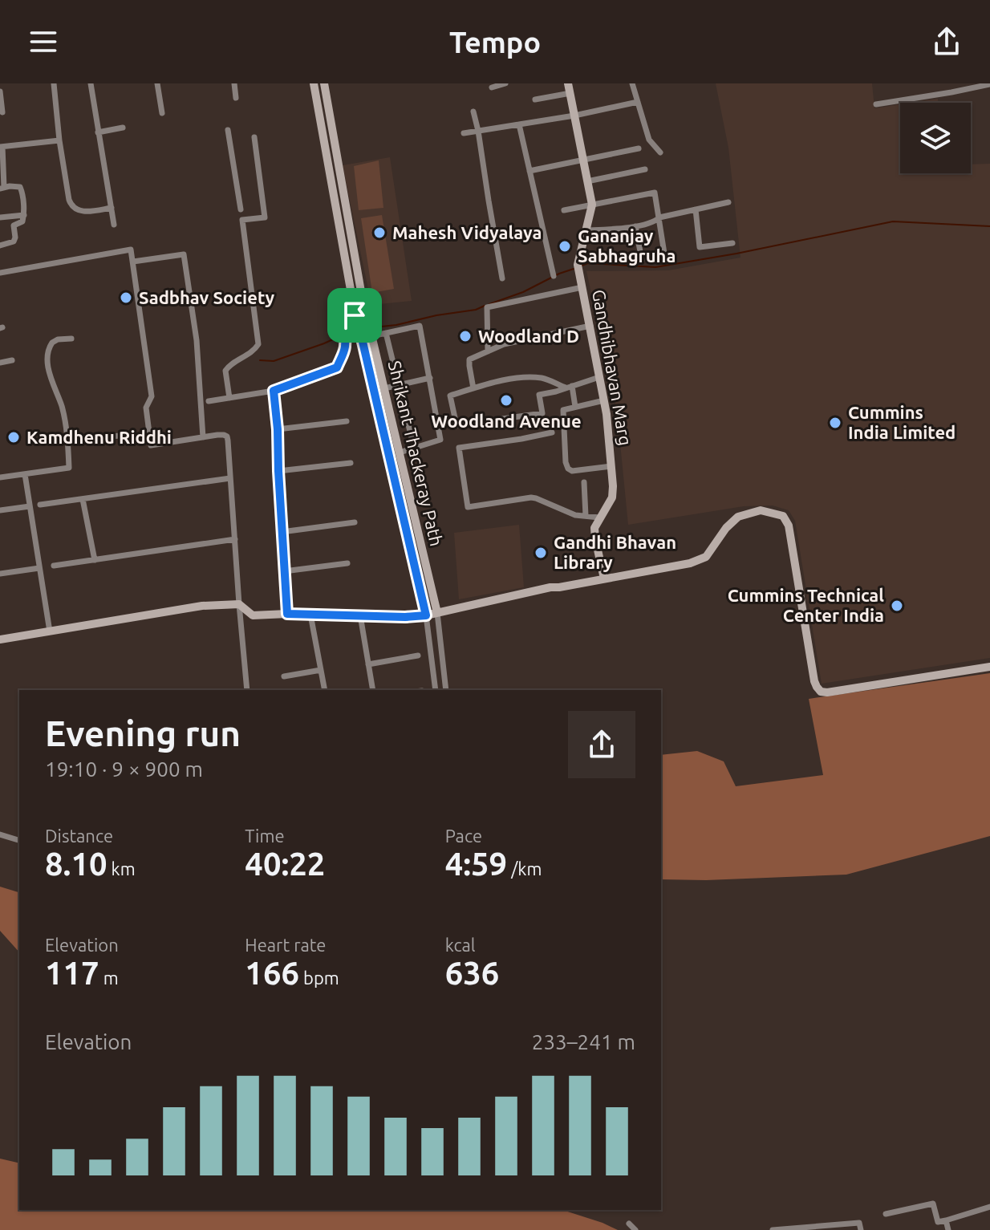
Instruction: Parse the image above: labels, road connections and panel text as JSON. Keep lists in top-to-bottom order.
{
  "streets": {
    "street": ["Gandhibhavan Marg", "Shrikant Thackeray Path"]
  },
  "places": [
    "Mahesh Vidyalaya",
    "Gananjay Sabhagruha",
    "Sadbhav Society",
    "Woodland D",
    "Woodland Avenue",
    "Cummins India Limited",
    "Kamdhenu Riddhi",
    "Gandhi Bhavan Library",
    "Cummins Technical Center India"
  ],
  "page": {
    "header": "Tempo",
    "heading": ["Evening run", "19:10 · 9 × 900 m"],
    "stats": [
      ["Distance", "8.10 km"],
      ["Time", "40:22"],
      ["Pace", "4:59 /km"],
      ["Elevation", "117 m"],
      ["Heart rate", "166 bpm"],
      ["kcal", "636"]
    ],
    "chart": ["Elevation", "233–241 m"]
  }
}
